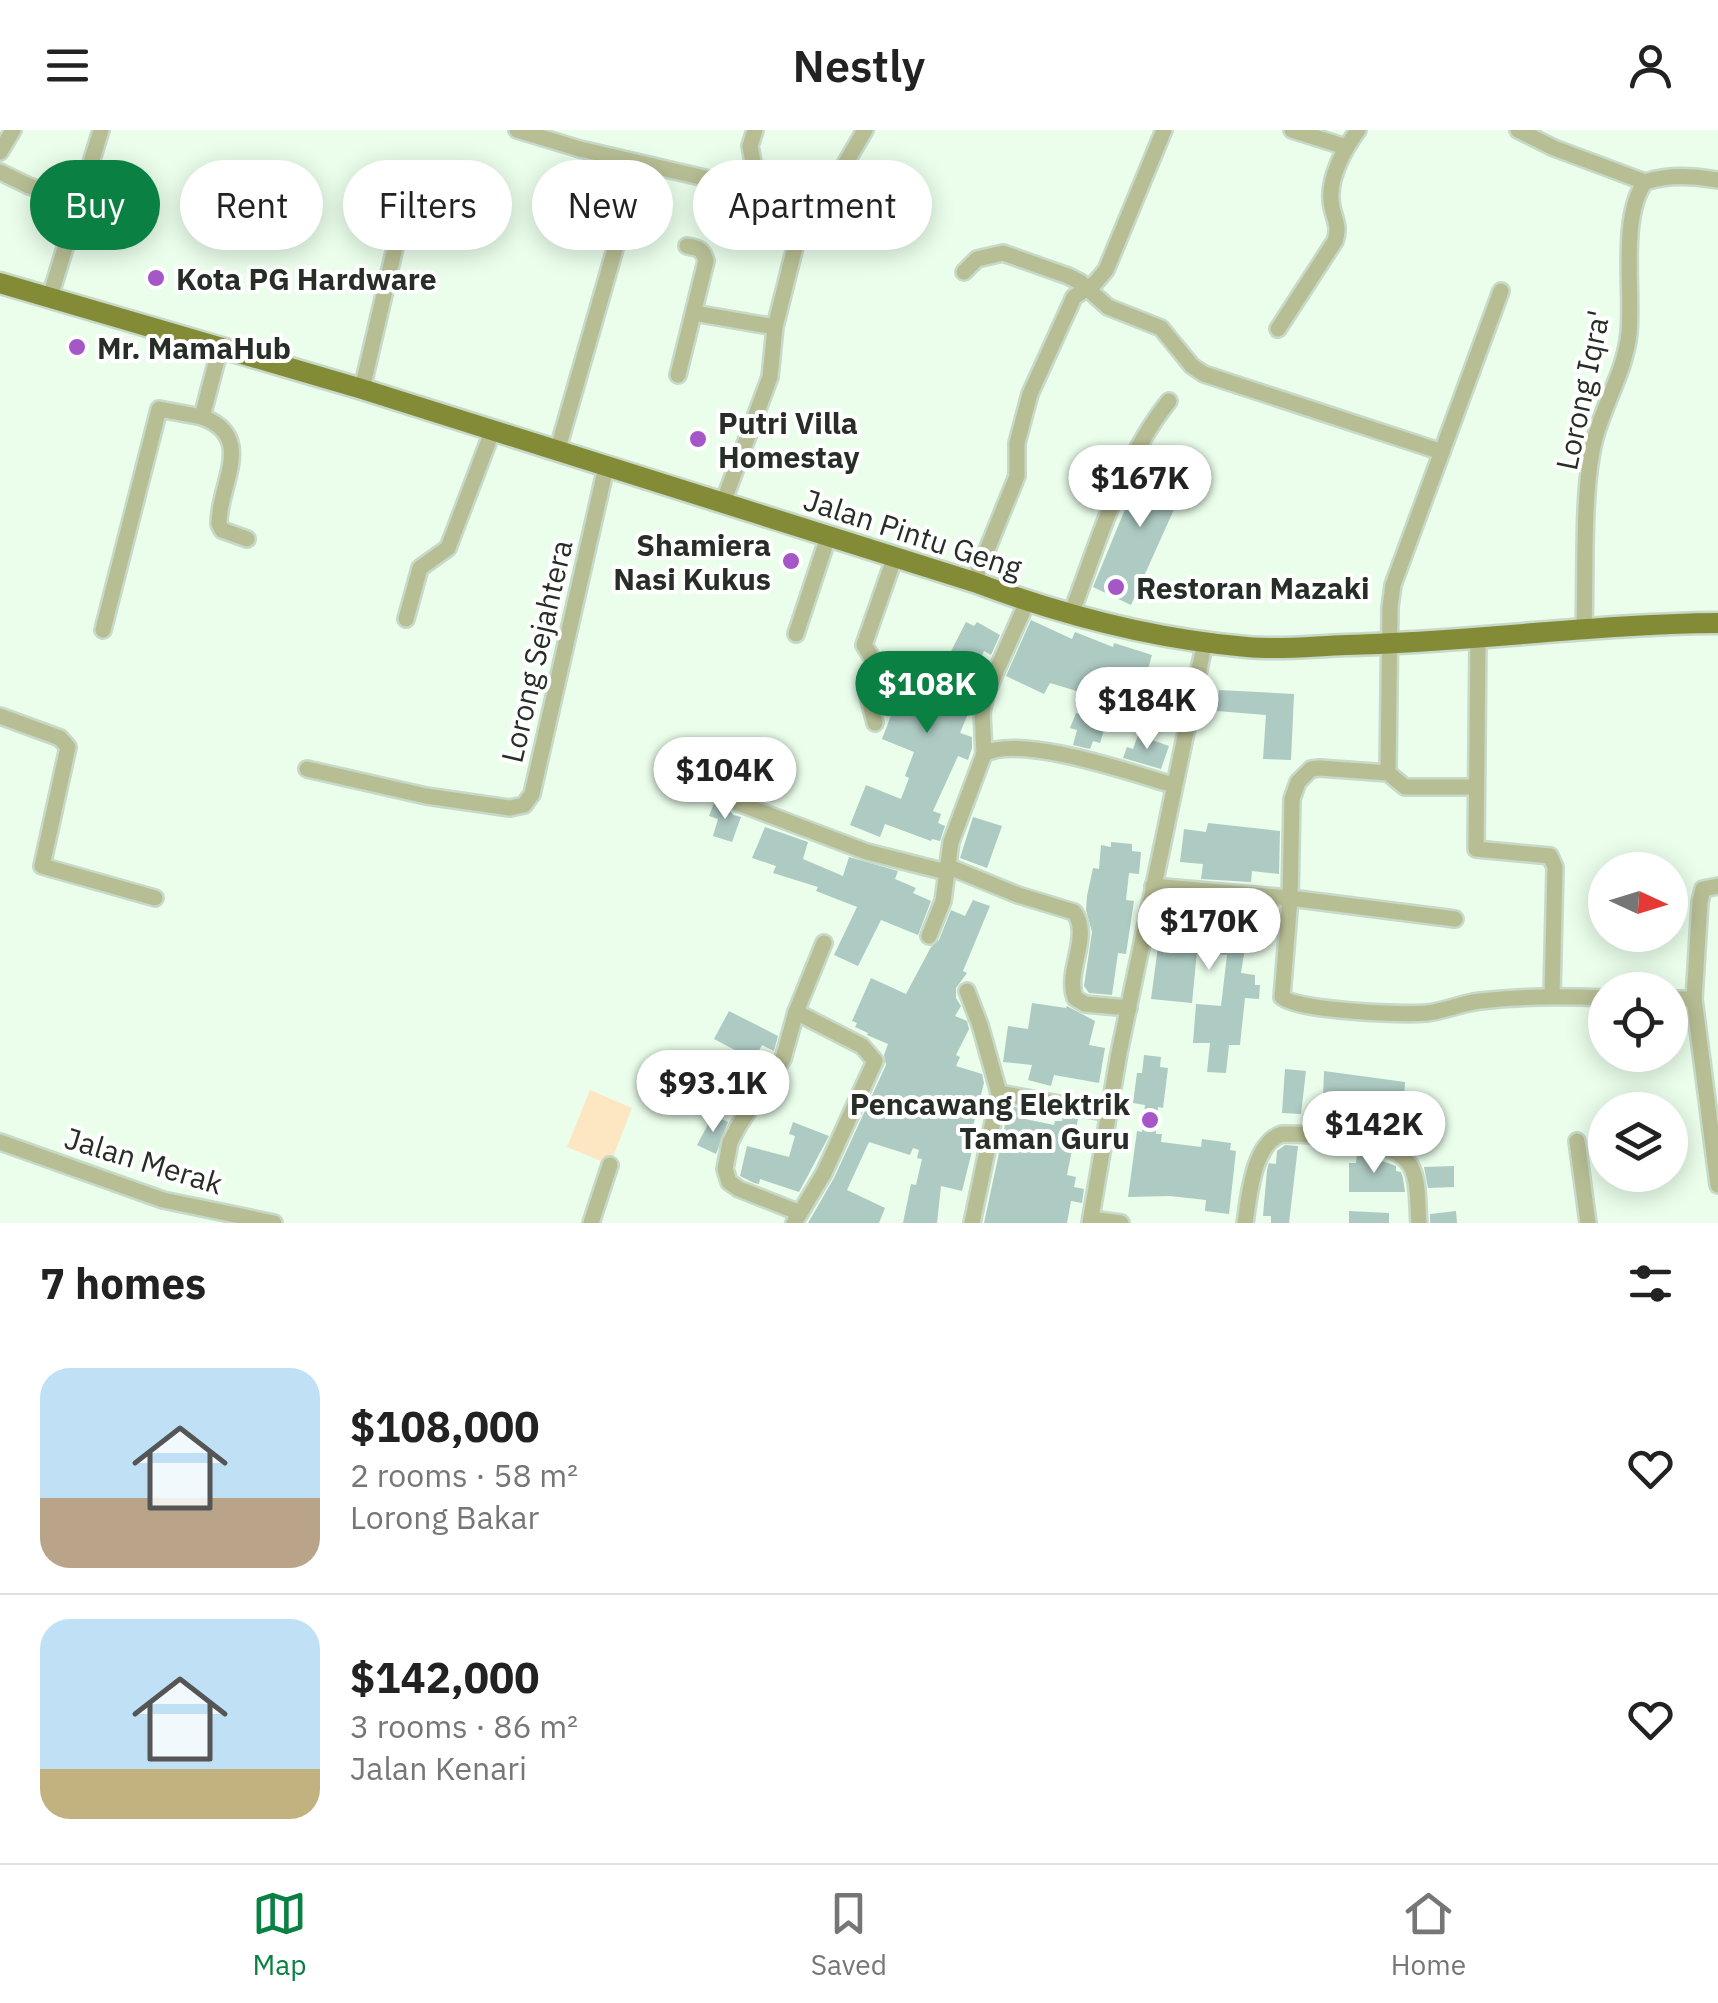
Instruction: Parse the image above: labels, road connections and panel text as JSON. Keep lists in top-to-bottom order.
{
  "streets": {
    "main road": ["Jalan Pintu Geng"],
    "street": ["Lorong Iqra'", "Lorong Sejahtera", "Jalan Merak"]
  },
  "crossings": [
    ["Lorong Iqra'", "Jalan Pintu Geng"],
    ["Jalan Pintu Geng", "Lorong Sejahtera"]
  ],
  "places": [
    "Kota PG Hardware",
    "Mr. MamaHub",
    "Putri Villa Homestay",
    "Shamiera Nasi Kukus",
    "Restoran Mazaki",
    "Pencawang Elektrik Taman Guru"
  ],
  "north": "right",
  "page": {
    "header": "Nestly",
    "chip": [
      "Buy",
      "Rent",
      "Filters",
      "New",
      "Apartment"
    ],
    "price": [
      "$167K",
      "$108K",
      "$184K",
      "$104K",
      "$170K",
      "$93.1K",
      "$142K"
    ],
    "heading": "7 homes",
    "list": [
      {
        "name": "$108,000",
        "note": "2 rooms · 58 m² · Lorong Bakar"
      },
      {
        "name": "$142,000",
        "note": "3 rooms · 86 m² · Jalan Kenari"
      }
    ],
    "tabs": ["Map", "Saved", "Home"]
  }
}
